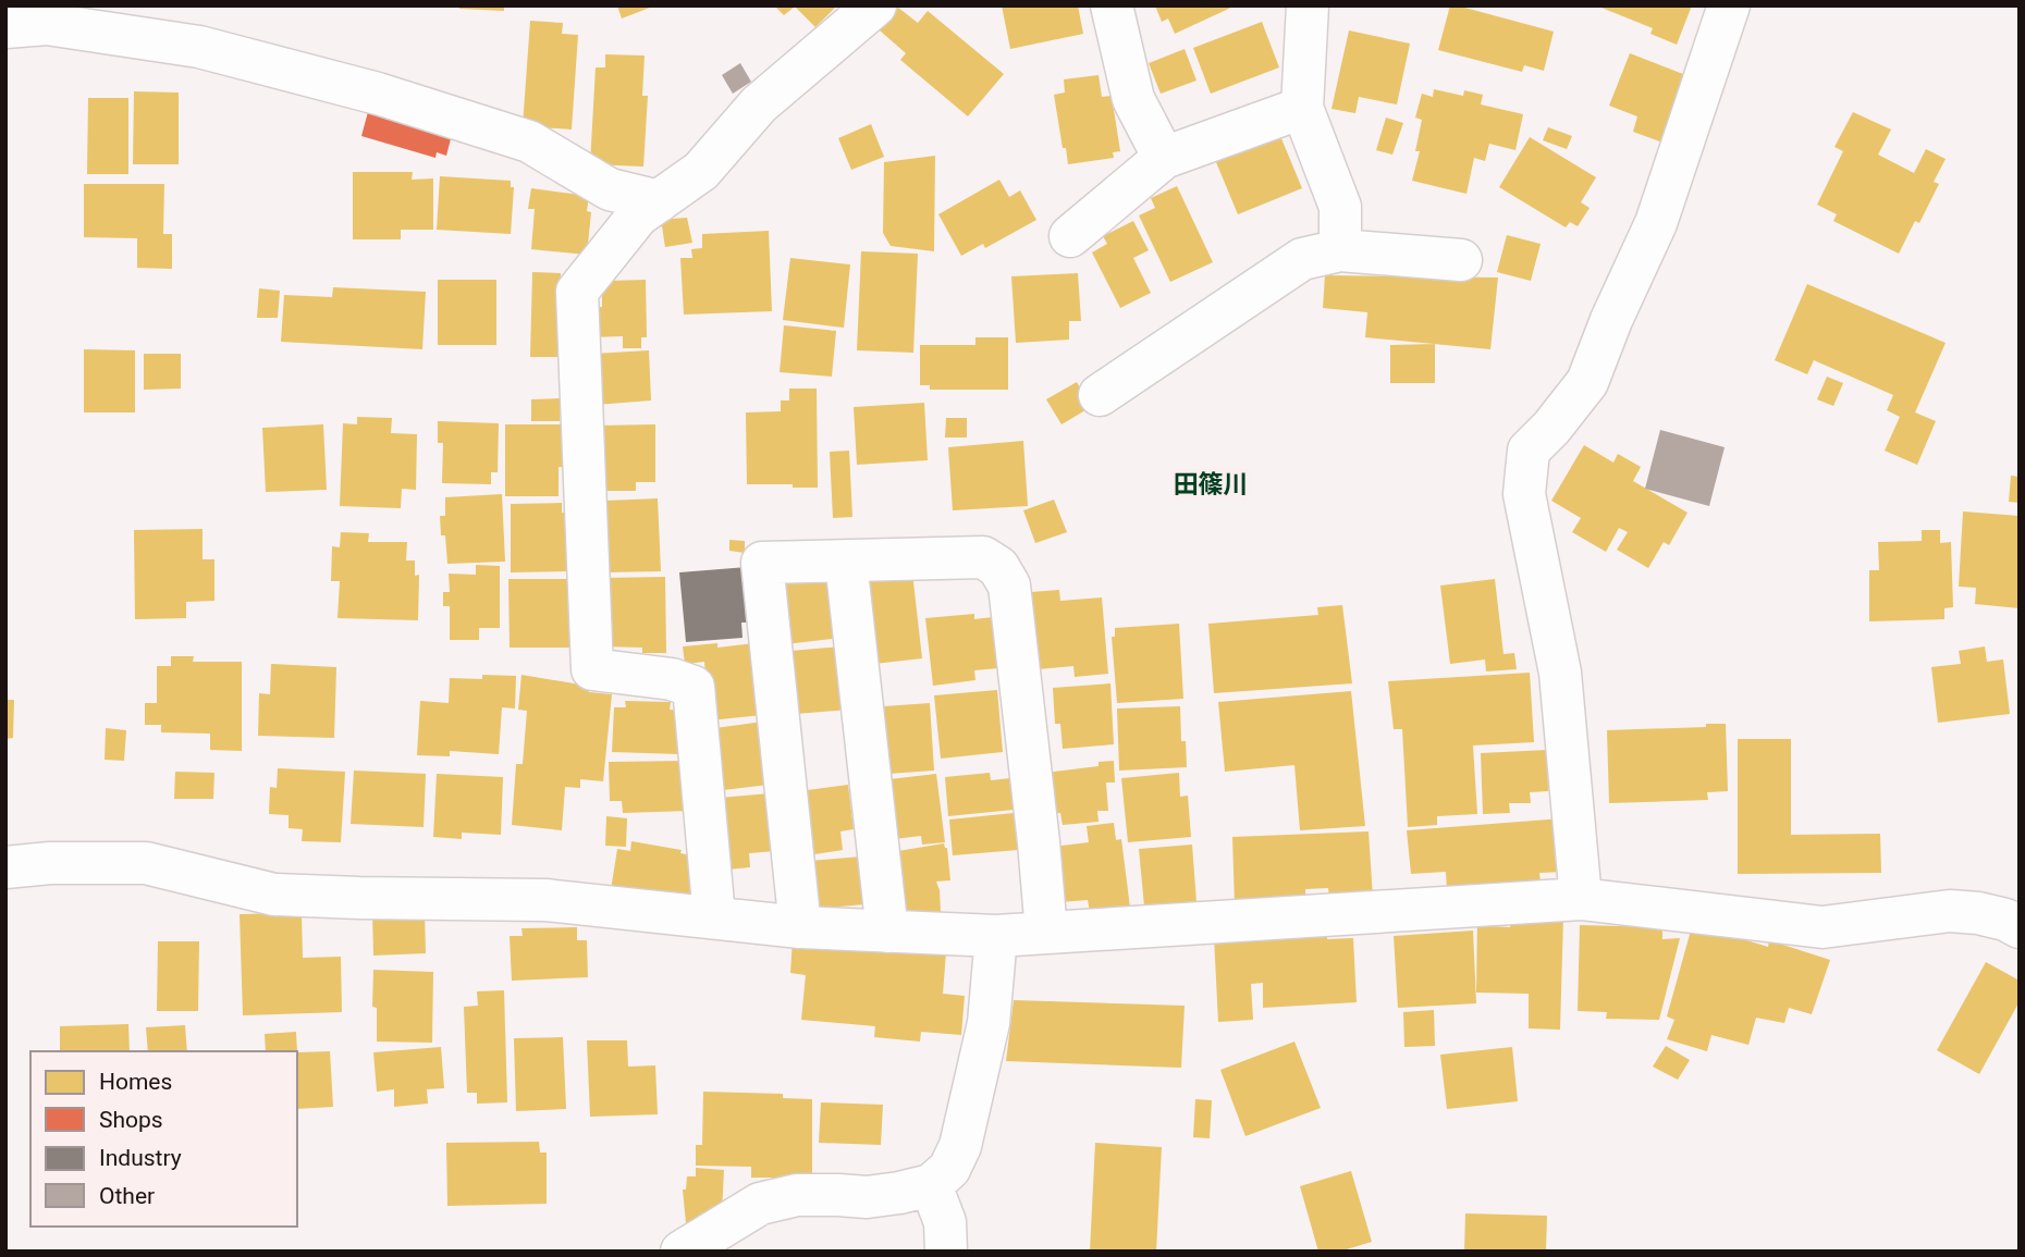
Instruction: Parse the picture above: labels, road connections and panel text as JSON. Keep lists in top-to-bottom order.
{
  "districts": ["田篠川"],
  "legend": [
    "Homes",
    "Shops",
    "Industry",
    "Other"
  ]
}
